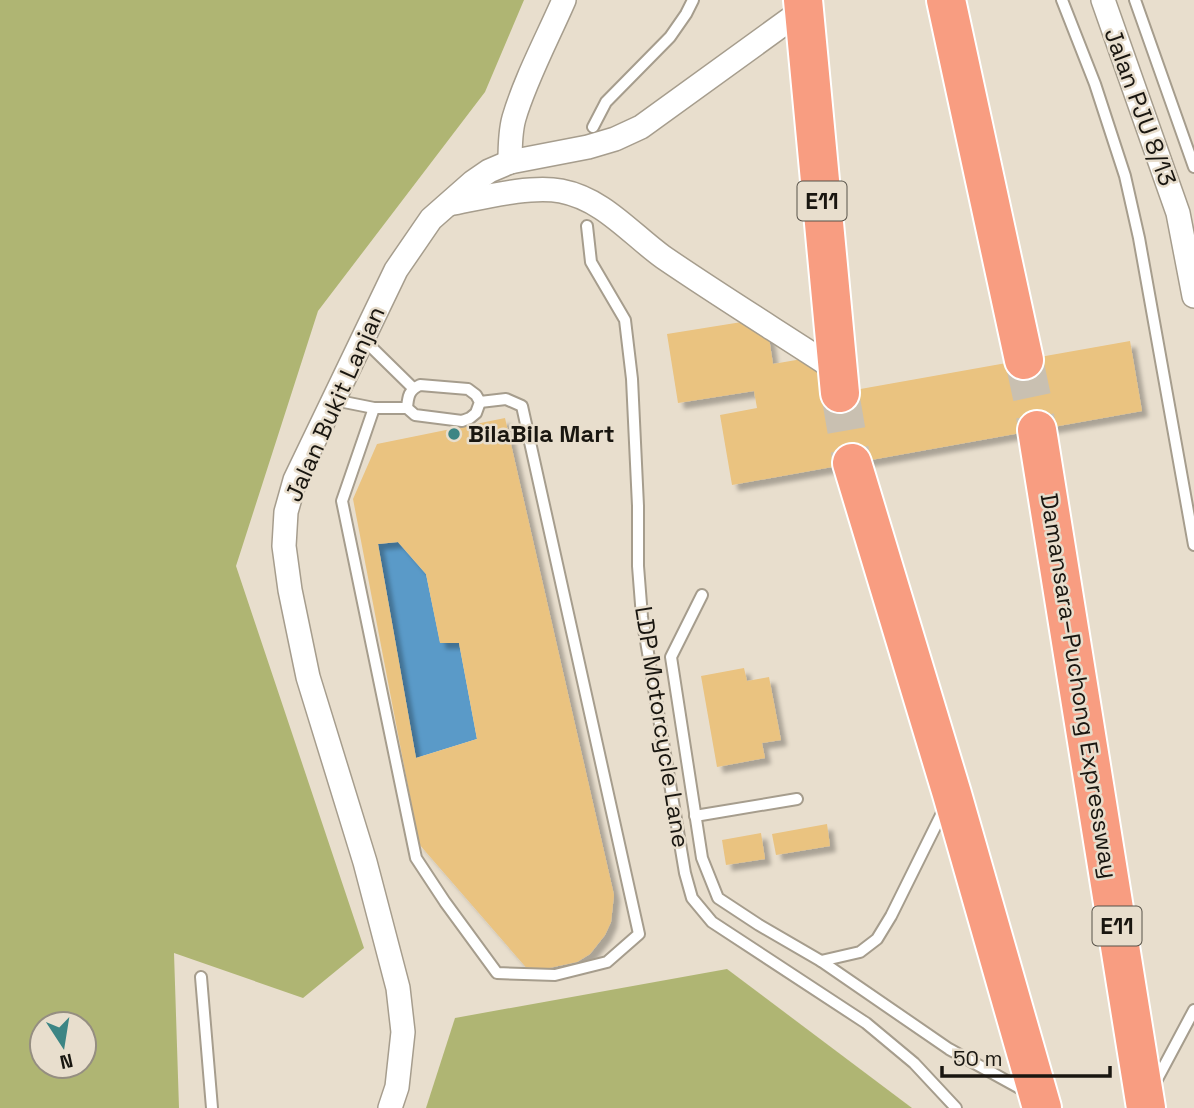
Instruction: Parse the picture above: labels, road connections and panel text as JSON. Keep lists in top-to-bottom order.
{
  "streets": {
    "highway": ["E11", "Damansara–Puchong Expressway"],
    "street": ["Jalan PJU 8/13", "Jalan Bukit Lanjan"],
    "lane": ["LDP Motorcycle Lane"]
  },
  "crossings": [
    ["E11", "Jalan Bukit Lanjan"]
  ],
  "places": ["BilaBila Mart"],
  "scale_bar": "50 m",
  "north": "bottom"
}
